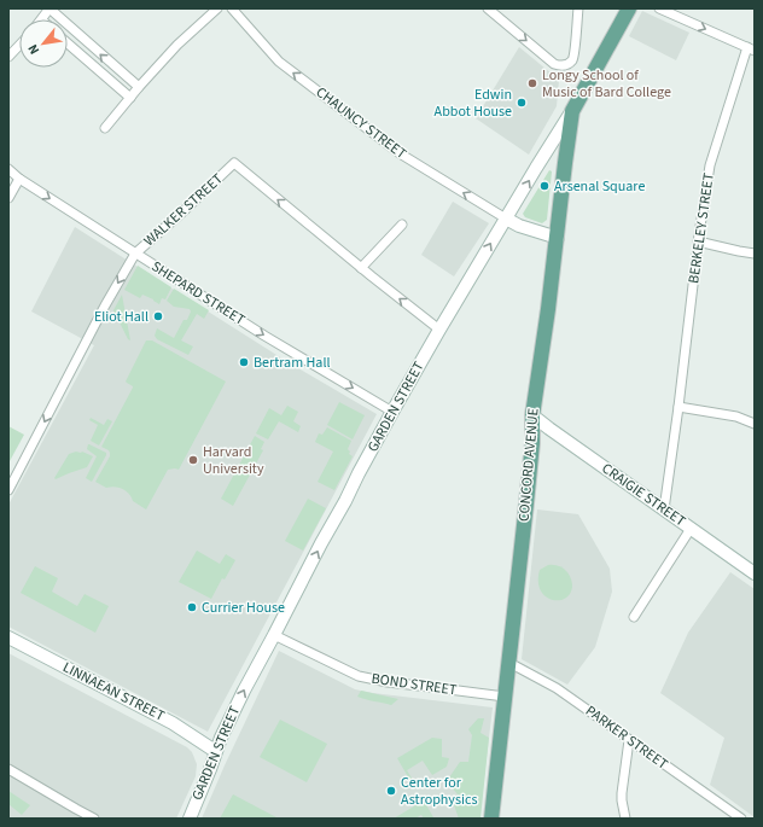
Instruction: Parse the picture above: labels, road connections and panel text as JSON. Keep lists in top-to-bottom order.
{
  "streets": {
    "main road": ["GARDEN STREET", "CONCORD AVENUE"],
    "street": [
      "CHAUNCY STREET",
      "WALKER STREET",
      "BERKELEY STREET",
      "SHEPARD STREET",
      "CRAIGIE STREET",
      "BOND STREET",
      "LINNAEAN STREET",
      "PARKER STREET"
    ]
  },
  "crossings": [
    ["CHAUNCY STREET", "GARDEN STREET"],
    ["WALKER STREET", "SHEPARD STREET"],
    ["WALKER STREET", "GARDEN STREET"],
    ["BERKELEY STREET", "CRAIGIE STREET"],
    ["SHEPARD STREET", "GARDEN STREET"],
    ["GARDEN STREET", "CONCORD AVENUE"],
    ["GARDEN STREET", "BOND STREET"],
    ["GARDEN STREET", "LINNAEAN STREET"],
    ["CONCORD AVENUE", "CRAIGIE STREET"],
    ["CONCORD AVENUE", "BOND STREET"],
    ["CONCORD AVENUE", "PARKER STREET"]
  ],
  "one_way": ["CHAUNCY STREET", "SHEPARD STREET", "GARDEN STREET"],
  "places": [
    "Longy School of Music of Bard College",
    "Edwin Abbot House",
    "Arsenal Square",
    "Eliot Hall",
    "Bertram Hall",
    "Harvard University",
    "Currier House",
    "Center for Astrophysics"
  ],
  "north": "bottom left"
}
